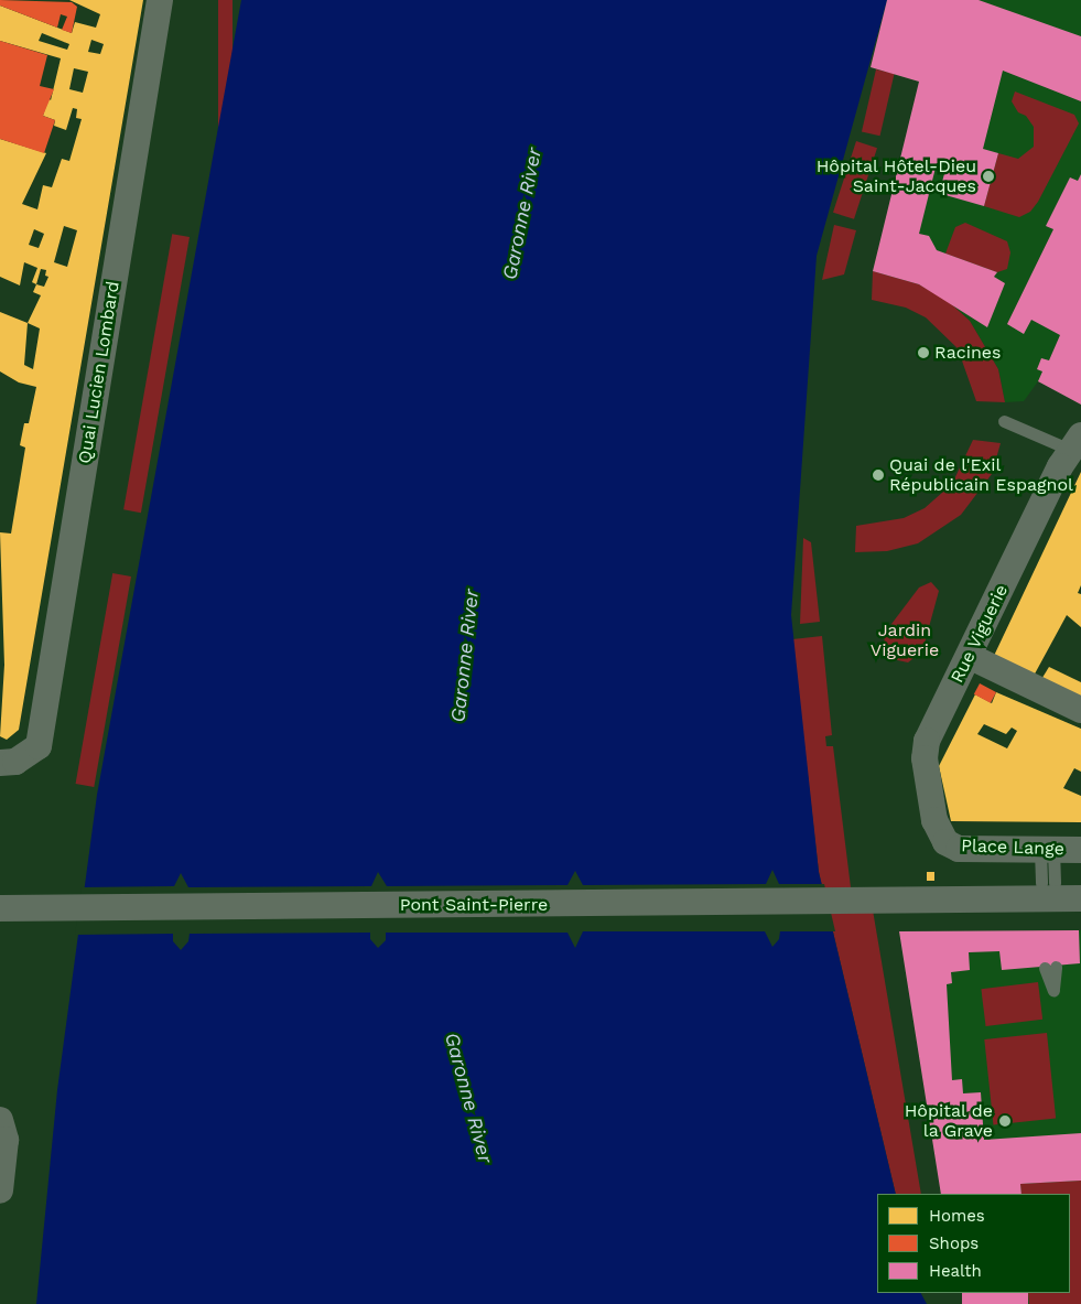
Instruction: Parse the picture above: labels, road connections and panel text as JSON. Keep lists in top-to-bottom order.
{
  "streets": {
    "street": [
      "Quai Lucien Lombard",
      "Rue Viguerie",
      "Place Lange",
      "Pont Saint-Pierre"
    ]
  },
  "crossings": [
    ["Rue Viguerie", "Place Lange"]
  ],
  "water": ["Garonne River"],
  "parks": ["Jardin Viguerie"],
  "places": [
    "Hôpital Hôtel-Dieu Saint-Jacques",
    "Racines",
    "Quai de l'Exil Républicain Espagnol",
    "Hôpital de la Grave"
  ],
  "legend": ["Homes", "Shops", "Health"]
}
